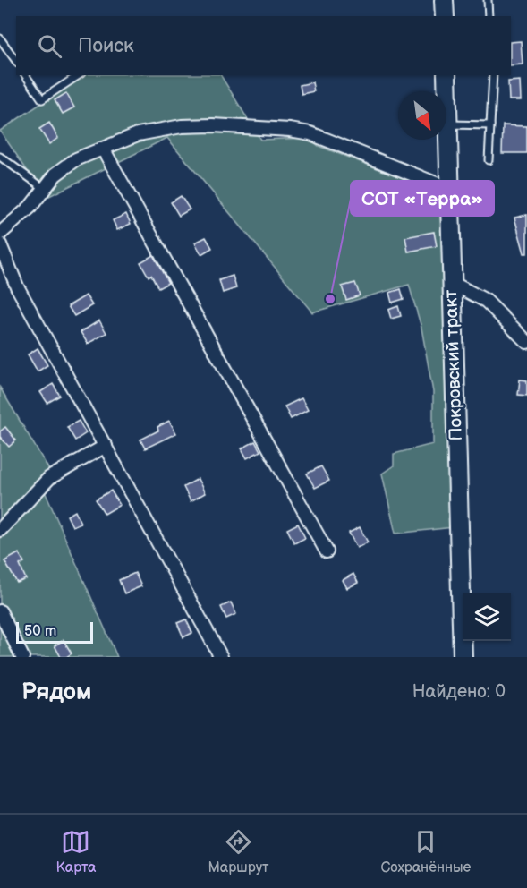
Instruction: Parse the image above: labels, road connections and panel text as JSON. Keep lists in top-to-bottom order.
{
  "streets": {
    "main road": ["Покровский тракт"]
  },
  "places": ["СОТ «Терра»"],
  "scale_bar": "50 m",
  "north": "bottom right",
  "page": {
    "search": "Поиск",
    "scale": "50 m",
    "heading": ["Рядом", "Найдено: 0"],
    "nav": ["Карта", "Маршрут", "Сохранённые"]
  }
}
